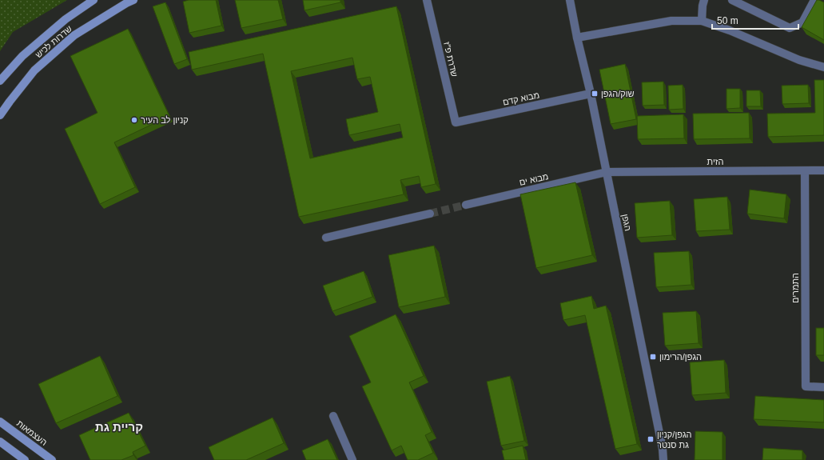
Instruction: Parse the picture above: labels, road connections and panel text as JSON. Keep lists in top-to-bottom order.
{
  "streets": {
    "main road": ["שדרות לכיש", "העצמאות"],
    "street": [
      "שדרת פ\"ז",
      "מבוא קדם",
      "הזית",
      "מבוא ים",
      "הגפן",
      "התמרים"
    ]
  },
  "crossings": [
    ["שדרת פ\"ז", "מבוא קדם"],
    ["מבוא קדם", "הגפן"],
    ["הזית", "מבוא ים"],
    ["הזית", "הגפן"],
    ["הזית", "התמרים"],
    ["מבוא ים", "הגפן"]
  ],
  "districts": ["קריית גת"],
  "places": {
    "transit": ["שוק/הגפן", "הגפן/הרימון", "הגפן/קניון גת סנטר"],
    "other": ["קניון לב העיר"]
  },
  "scale_bar": "50 m"
}
